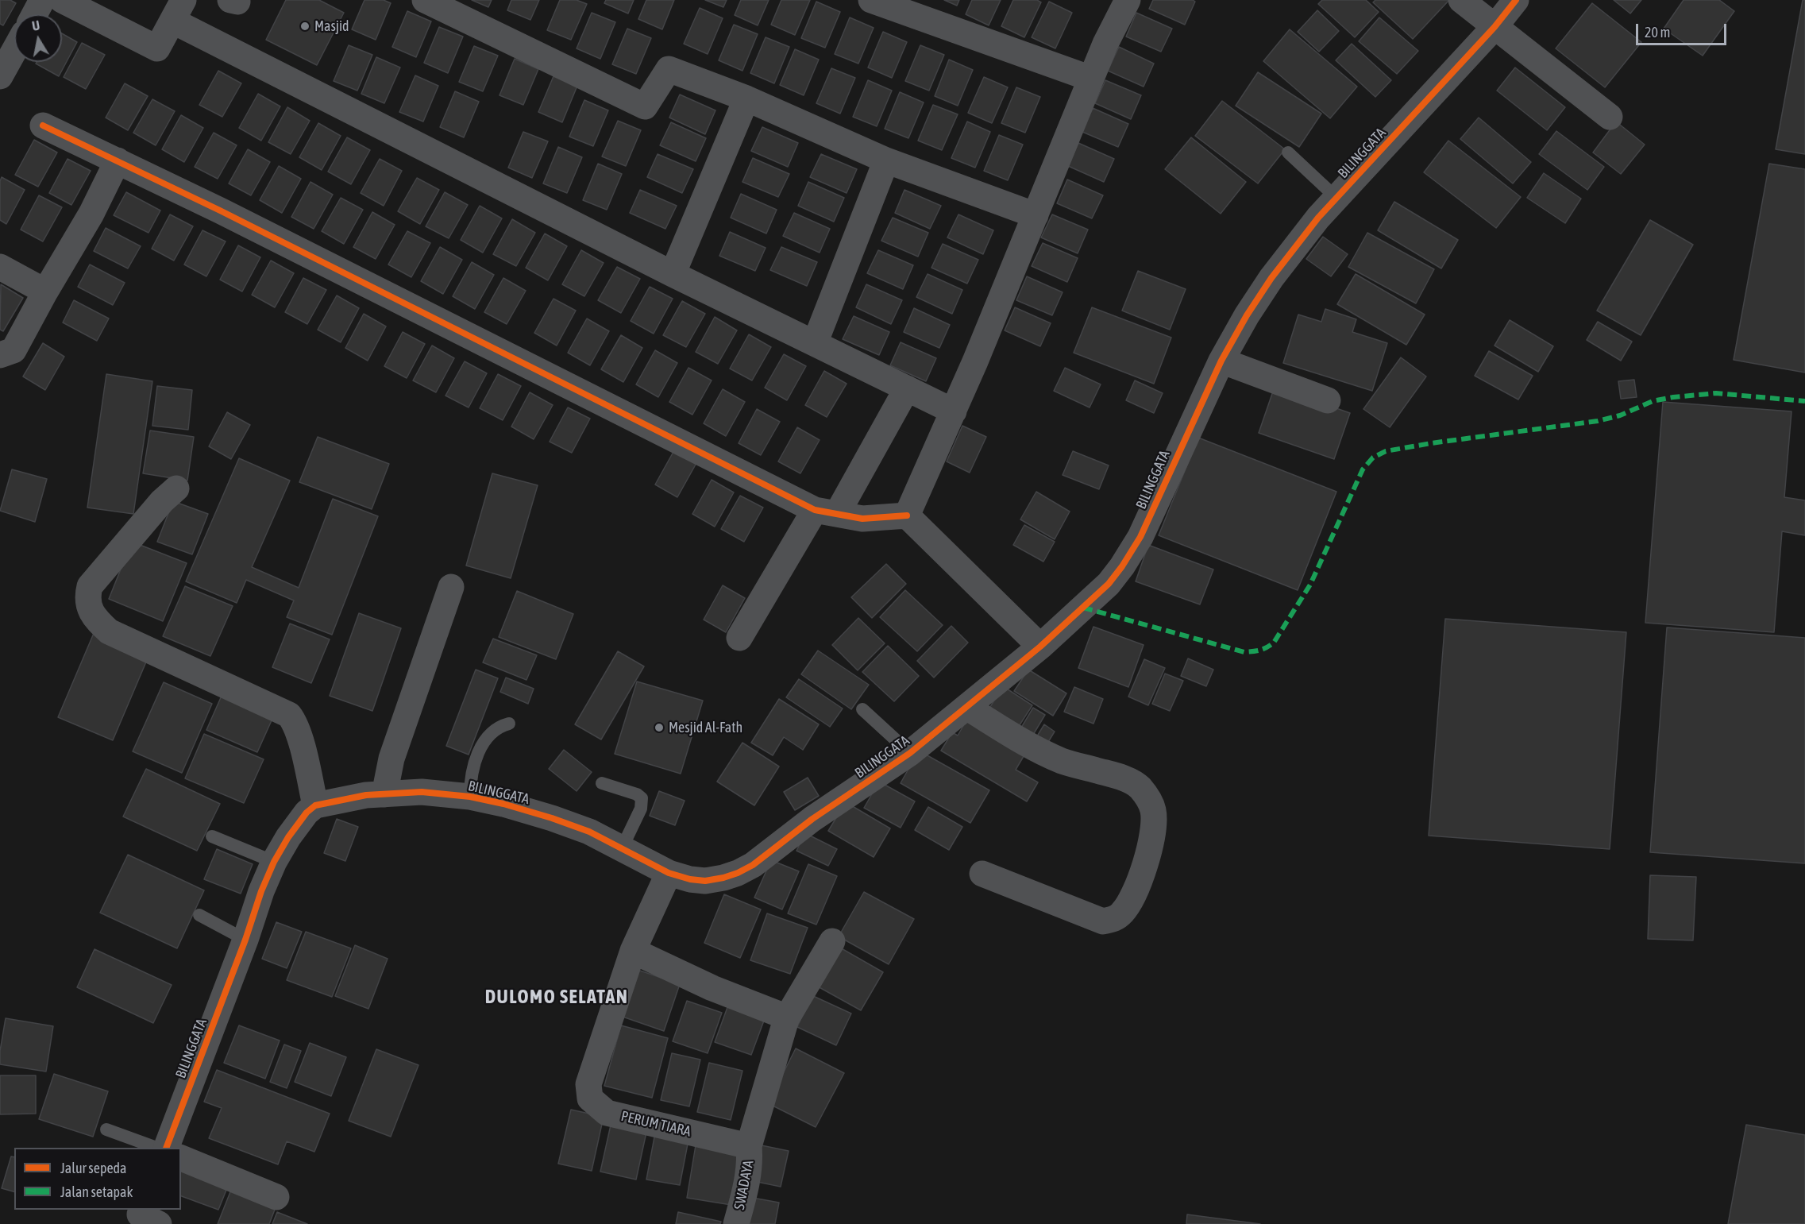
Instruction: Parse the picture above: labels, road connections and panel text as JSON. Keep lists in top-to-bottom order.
{
  "streets": {
    "street": ["BILINGGATA", "PERUM TIARA", "SWADAYA"]
  },
  "crossings": [
    ["BILINGGATA", "PERUM TIARA"],
    ["PERUM TIARA", "SWADAYA"]
  ],
  "districts": ["DULOMO SELATAN"],
  "places": ["Masjid", "Mesjid Al-Fath"],
  "legend": ["Jalur sepeda", "Jalan setapak"],
  "scale_bar": "20 m",
  "north": "top"
}
